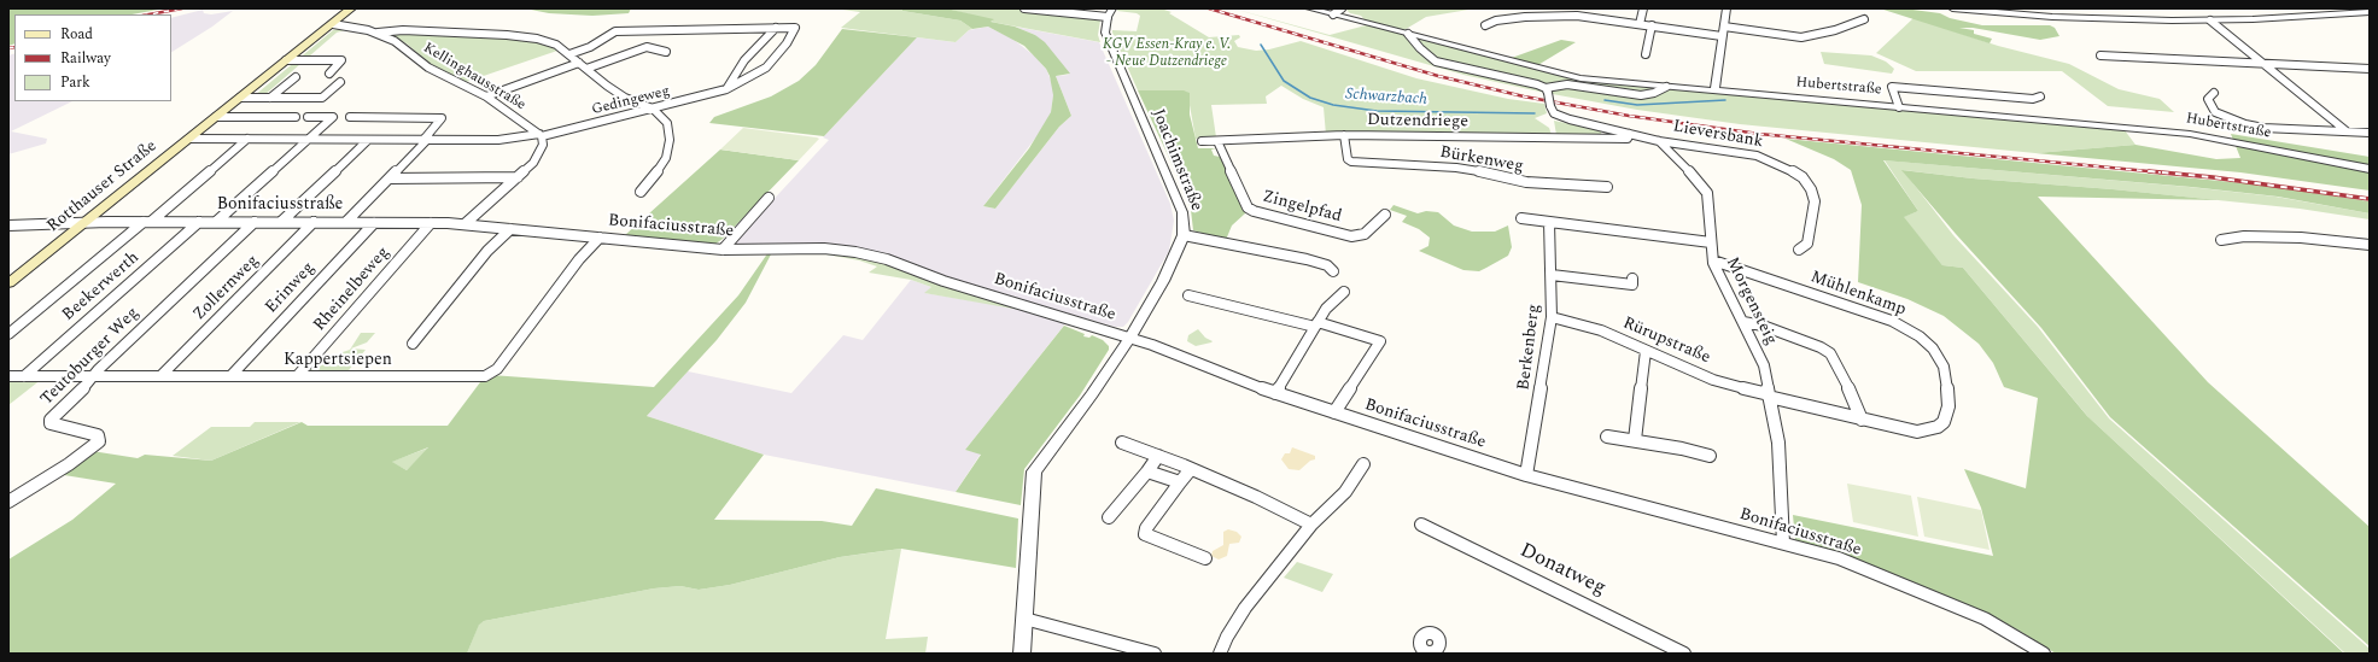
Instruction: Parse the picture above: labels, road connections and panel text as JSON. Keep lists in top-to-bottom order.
{
  "streets": {
    "main road": ["Rotthauser Straße"],
    "street": [
      "Kellinghausstraße",
      "Hubertstraße",
      "Gedingeweg",
      "Dutzendriege",
      "Lieversbank",
      "Joachimstraße",
      "Bürkenweg",
      "Bonifaciusstraße",
      "Zingelpfad",
      "Beekerwerth",
      "Zollernweg",
      "Erinweg",
      "Rheinelbeweg",
      "Mühlenkamp",
      "Morgensteig",
      "Rürupstraße",
      "Berkenberg",
      "Teutoburger Weg",
      "Kappertsiepen",
      "Donatweg"
    ]
  },
  "crossings": [
    ["Kellinghausstraße", "Gedingeweg"],
    ["Kellinghausstraße", "Rotthauser Straße"],
    ["Gedingeweg", "Rotthauser Straße"],
    ["Dutzendriege", "Bürkenweg"],
    ["Dutzendriege", "Zingelpfad"],
    ["Lieversbank", "Morgensteig"],
    ["Joachimstraße", "Bonifaciusstraße"],
    ["Rotthauser Straße", "Bonifaciusstraße"],
    ["Bonifaciusstraße", "Beekerwerth"],
    ["Bonifaciusstraße", "Zollernweg"],
    ["Bonifaciusstraße", "Erinweg"],
    ["Bonifaciusstraße", "Rheinelbeweg"],
    ["Bonifaciusstraße", "Morgensteig"],
    ["Bonifaciusstraße", "Berkenberg"],
    ["Bonifaciusstraße", "Teutoburger Weg"],
    ["Bonifaciusstraße", "Kappertsiepen"],
    ["Beekerwerth", "Kappertsiepen"],
    ["Zollernweg", "Kappertsiepen"],
    ["Erinweg", "Kappertsiepen"],
    ["Rheinelbeweg", "Kappertsiepen"],
    ["Mühlenkamp", "Morgensteig"],
    ["Mühlenkamp", "Rürupstraße"],
    ["Morgensteig", "Rürupstraße"],
    ["Rürupstraße", "Berkenberg"],
    ["Teutoburger Weg", "Kappertsiepen"]
  ],
  "water": ["Schwarzbach"],
  "parks": ["KGV Essen-Kray e. V. - Neue Dutzendriege"],
  "legend": ["Road", "Railway", "Park"]
}
